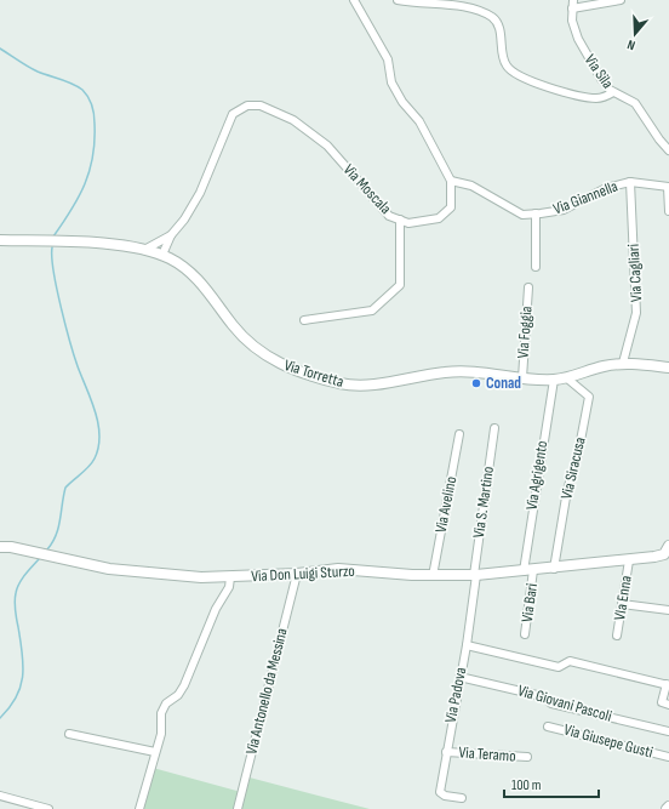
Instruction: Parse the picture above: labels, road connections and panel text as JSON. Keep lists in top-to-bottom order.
{
  "streets": {
    "street": [
      "Via Sila",
      "Via Moscala",
      "Via Giannella",
      "Via Cagliari",
      "Via Foggia",
      "Via Torretta",
      "Via Siracusa",
      "Via Agrigento",
      "Via S. Martino",
      "Via Avelino",
      "Via Don Luigi Sturzo",
      "VIa Enna",
      "Via Bari",
      "Via Antonello da Messina",
      "Via Padova",
      "Via Giovani Pascoli",
      "Via Giusepe Gusti",
      "Via Teramo"
    ]
  },
  "crossings": [
    ["Via Moscala", "Via Giannella"],
    ["Via Giannella", "Via Cagliari"],
    ["Via Cagliari", "Via Torretta"],
    ["Via Foggia", "Via Torretta"],
    ["Via Torretta", "Via Siracusa"],
    ["Via Torretta", "Via Agrigento"],
    ["Via Siracusa", "Via Don Luigi Sturzo"],
    ["Via Agrigento", "Via Don Luigi Sturzo"],
    ["Via S. Martino", "Via Don Luigi Sturzo"],
    ["Via S. Martino", "Via Padova"],
    ["Via Avelino", "Via Don Luigi Sturzo"],
    ["Via Don Luigi Sturzo", "VIa Enna"],
    ["Via Don Luigi Sturzo", "Via Bari"],
    ["Via Don Luigi Sturzo", "Via Antonello da Messina"],
    ["Via Don Luigi Sturzo", "Via Padova"],
    ["Via Padova", "Via Giovani Pascoli"],
    ["Via Padova", "Via Teramo"]
  ],
  "places": ["Conad"],
  "scale_bar": "100 m",
  "north": "bottom"
}
